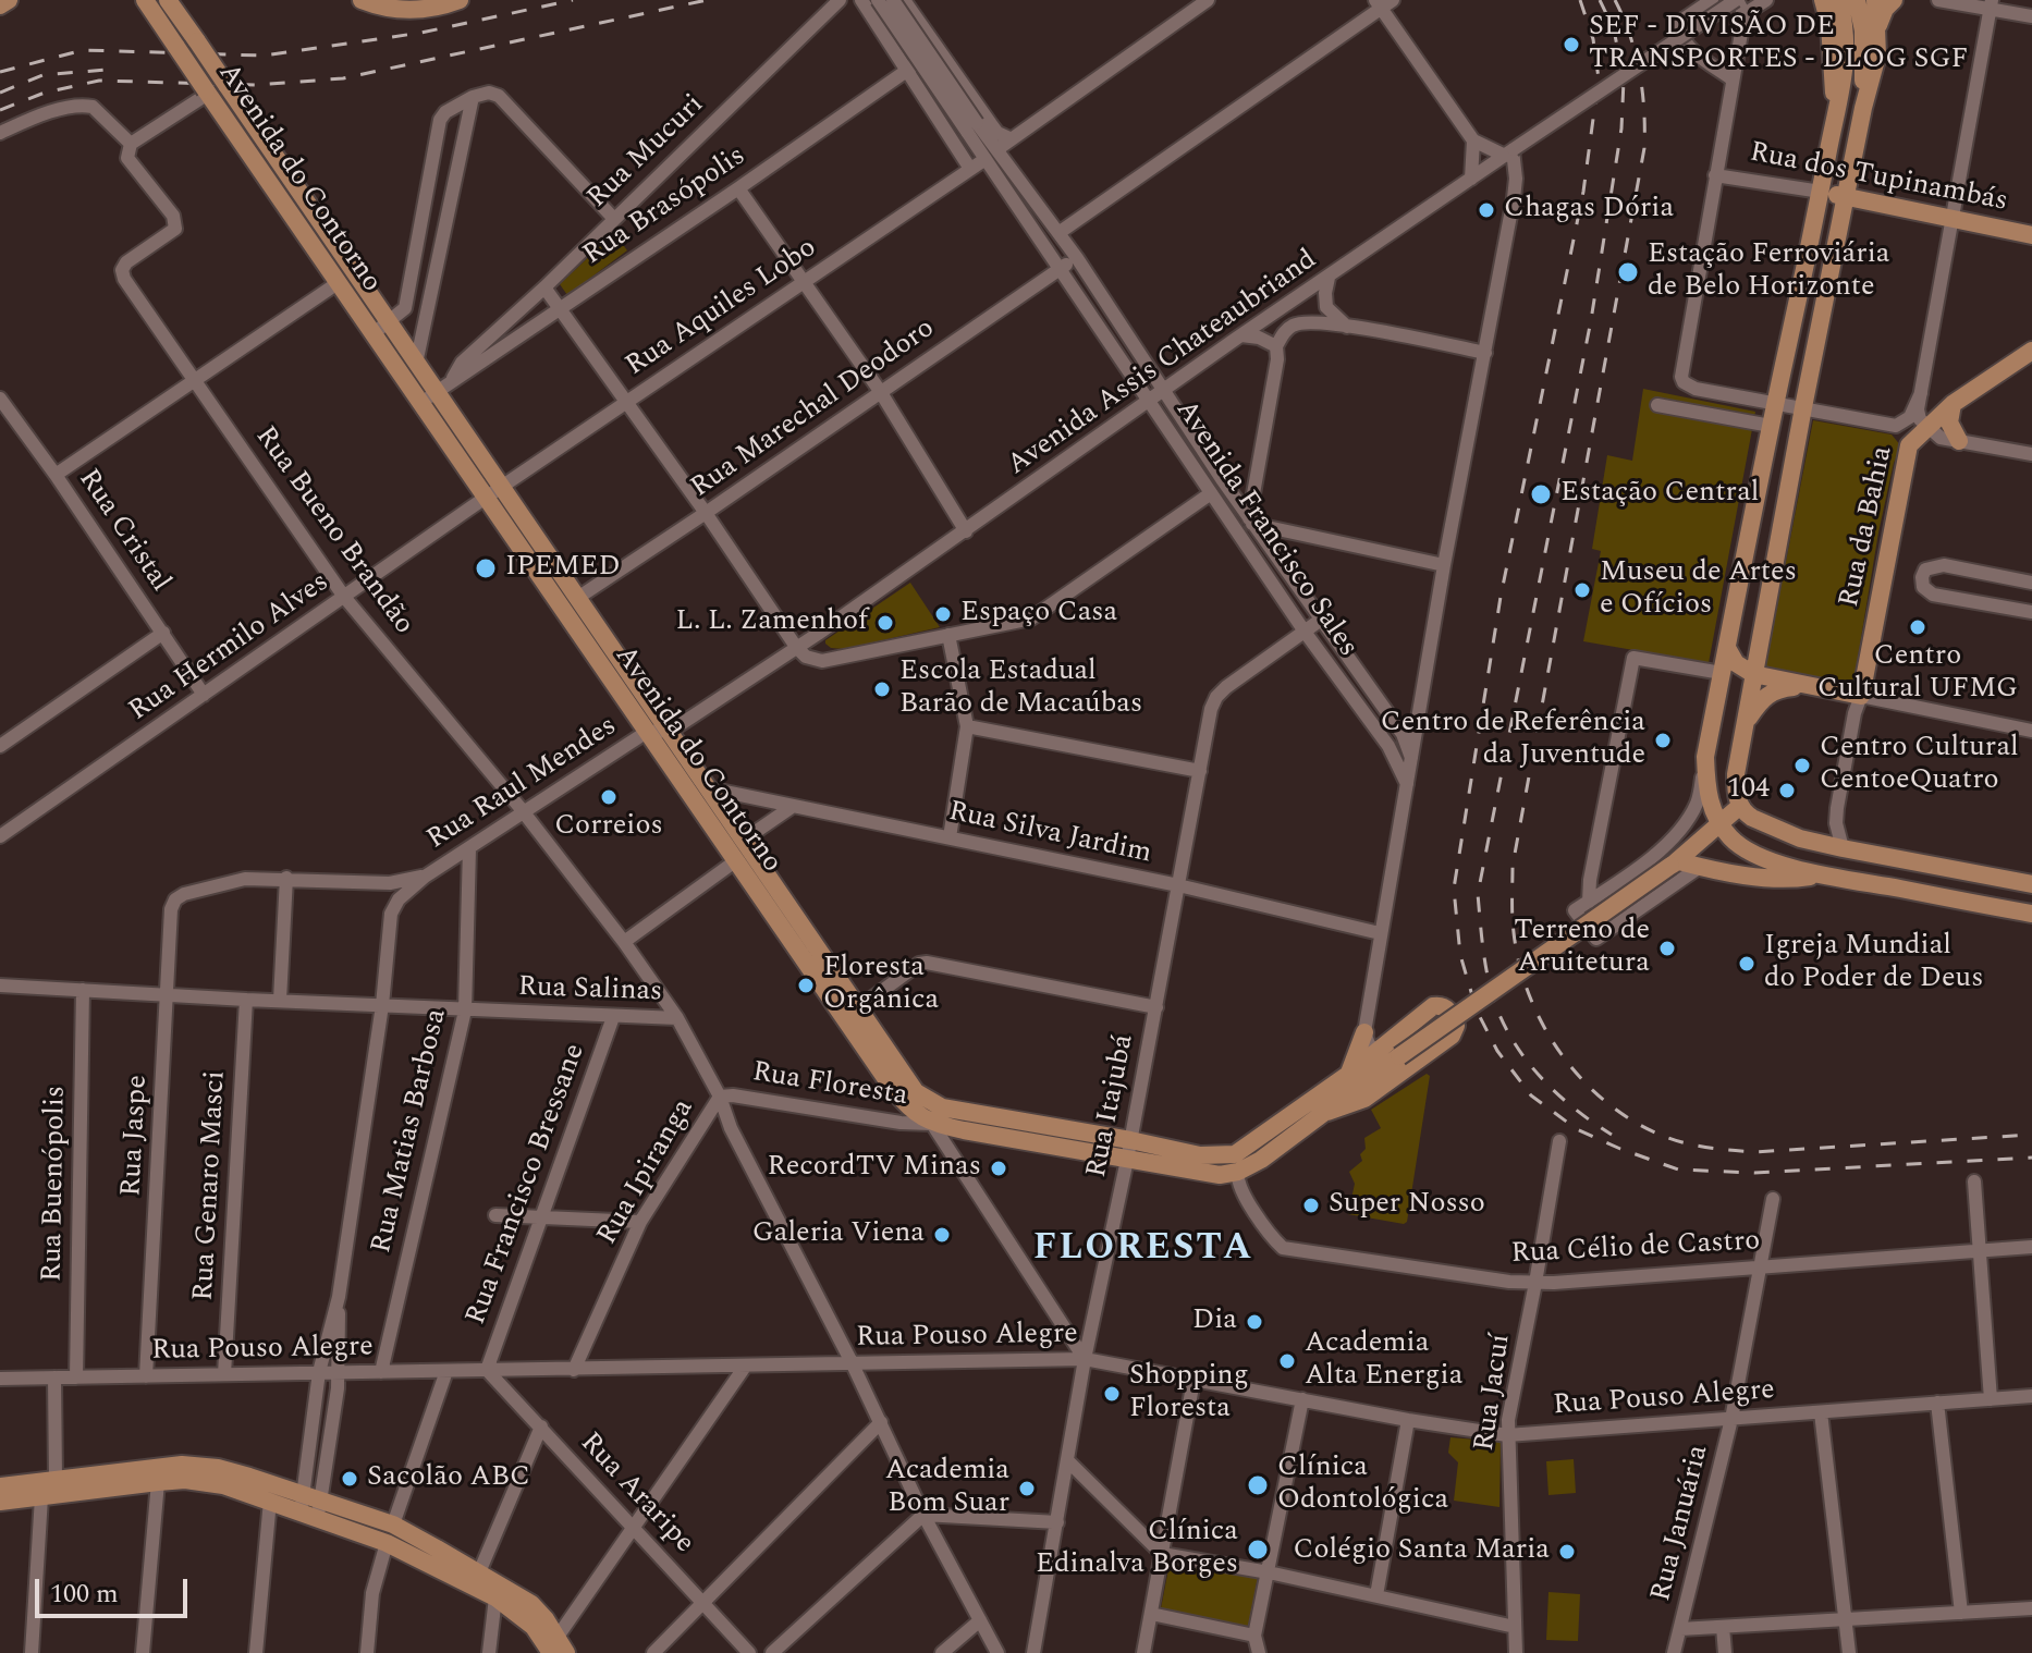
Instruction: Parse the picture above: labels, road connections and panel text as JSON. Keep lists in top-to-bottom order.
{
  "streets": {
    "main road": ["Avenida do Contorno", "Rua dos Tupinambás", "Rua da Bahia"],
    "street": [
      "Rua Mucuri",
      "Rua Brasópolis",
      "Rua Aquiles Lobo",
      "Avenida Assis Chateaubriand",
      "Rua Marechal Deodoro",
      "Avenida Francisco Sales",
      "Rua Cristal",
      "Rua Bueno Brandão",
      "Rua Hermilo Alves",
      "Rua Raul Mendes",
      "Rua Silva Jardim",
      "Rua Salinas",
      "Rua Floresta",
      "Rua Itajubá",
      "Rua Matias Barbosa",
      "Rua Jaspe",
      "Rua Ipiranga",
      "Rua Buenópolis",
      "Rua Francisco Bressane",
      "Rua Genaro Masci",
      "Rua Célio de Castro",
      "Rua Pouso Alegre",
      "Rua Jacuí",
      "Rua Araripe",
      "Rua Januária"
    ]
  },
  "crossings": [
    ["Rua Mucuri", "Rua Brasópolis"],
    ["Avenida do Contorno", "Rua Brasópolis"],
    ["Avenida do Contorno", "Rua Aquiles Lobo"],
    ["Avenida do Contorno", "Avenida Assis Chateaubriand"],
    ["Avenida do Contorno", "Rua Marechal Deodoro"],
    ["Avenida do Contorno", "Rua Hermilo Alves"],
    ["Avenida do Contorno", "Rua Raul Mendes"],
    ["Avenida do Contorno", "Rua Silva Jardim"],
    ["Avenida do Contorno", "Rua Floresta"],
    ["Avenida do Contorno", "Rua Itajubá"],
    ["Avenida do Contorno", "Rua Célio de Castro"],
    ["Rua Aquiles Lobo", "Avenida Francisco Sales"],
    ["Rua Aquiles Lobo", "Rua Hermilo Alves"],
    ["Avenida Assis Chateaubriand", "Avenida Francisco Sales"],
    ["Rua Marechal Deodoro", "Avenida Francisco Sales"],
    ["Avenida Francisco Sales", "Rua Itajubá"],
    ["Rua Cristal", "Rua Hermilo Alves"],
    ["Rua Bueno Brandão", "Rua Hermilo Alves"],
    ["Rua Bueno Brandão", "Rua Raul Mendes"],
    ["Rua Bueno Brandão", "Rua Salinas"],
    ["Rua Raul Mendes", "Rua Matias Barbosa"],
    ["Rua Silva Jardim", "Rua Itajubá"],
    ["Rua Salinas", "Rua Floresta"],
    ["Rua Salinas", "Rua Matias Barbosa"],
    ["Rua Salinas", "Rua Jaspe"],
    ["Rua Salinas", "Rua Ipiranga"],
    ["Rua Salinas", "Rua Buenópolis"],
    ["Rua Salinas", "Rua Francisco Bressane"],
    ["Rua Salinas", "Rua Genaro Masci"],
    ["Rua Salinas", "Rua Pouso Alegre"],
    ["Rua Floresta", "Rua Ipiranga"],
    ["Rua Itajubá", "Rua Pouso Alegre"],
    ["Rua Matias Barbosa", "Rua Pouso Alegre"],
    ["Rua Jaspe", "Rua Pouso Alegre"],
    ["Rua Ipiranga", "Rua Pouso Alegre"],
    ["Rua Buenópolis", "Rua Pouso Alegre"],
    ["Rua Francisco Bressane", "Rua Pouso Alegre"],
    ["Rua Francisco Bressane", "Rua Araripe"],
    ["Rua Genaro Masci", "Rua Pouso Alegre"],
    ["Rua Célio de Castro", "Rua Jacuí"],
    ["Rua Célio de Castro", "Rua Januária"],
    ["Rua Pouso Alegre", "Rua Jacuí"],
    ["Rua Pouso Alegre", "Rua Araripe"],
    ["Rua Pouso Alegre", "Rua Januária"]
  ],
  "districts": ["FLORESTA"],
  "places": [
    "SEF - DIVISÃO DE TRANSPORTES - DLOG SGF",
    "Chagas Dória",
    "Estação Ferroviária de Belo Horizonte",
    "Estação Central",
    "IPEMED",
    "Museu de Artes e Ofícios",
    "Espaço Casa",
    "L. L. Zamenhof",
    "Centro Cultural UFMG",
    "Escola Estadual Barão de Macaúbas",
    "Centro de Referência da Juventude",
    "Centro Cultural CentoeQuatro",
    "104",
    "Correios",
    "Terreno de Aruitetura",
    "Igreja Mundial do Poder de Deus",
    "Floresta Orgânica",
    "RecordTV Minas",
    "Super Nosso",
    "Galeria Viena",
    "Dia",
    "Academia Alta Energia",
    "Shopping Floresta",
    "Sacolão ABC",
    "Clínica Odontológica",
    "Academia Bom Suar",
    "Clínica Edinalva Borges",
    "Colégio Santa Maria"
  ],
  "scale_bar": "100 m"
}
